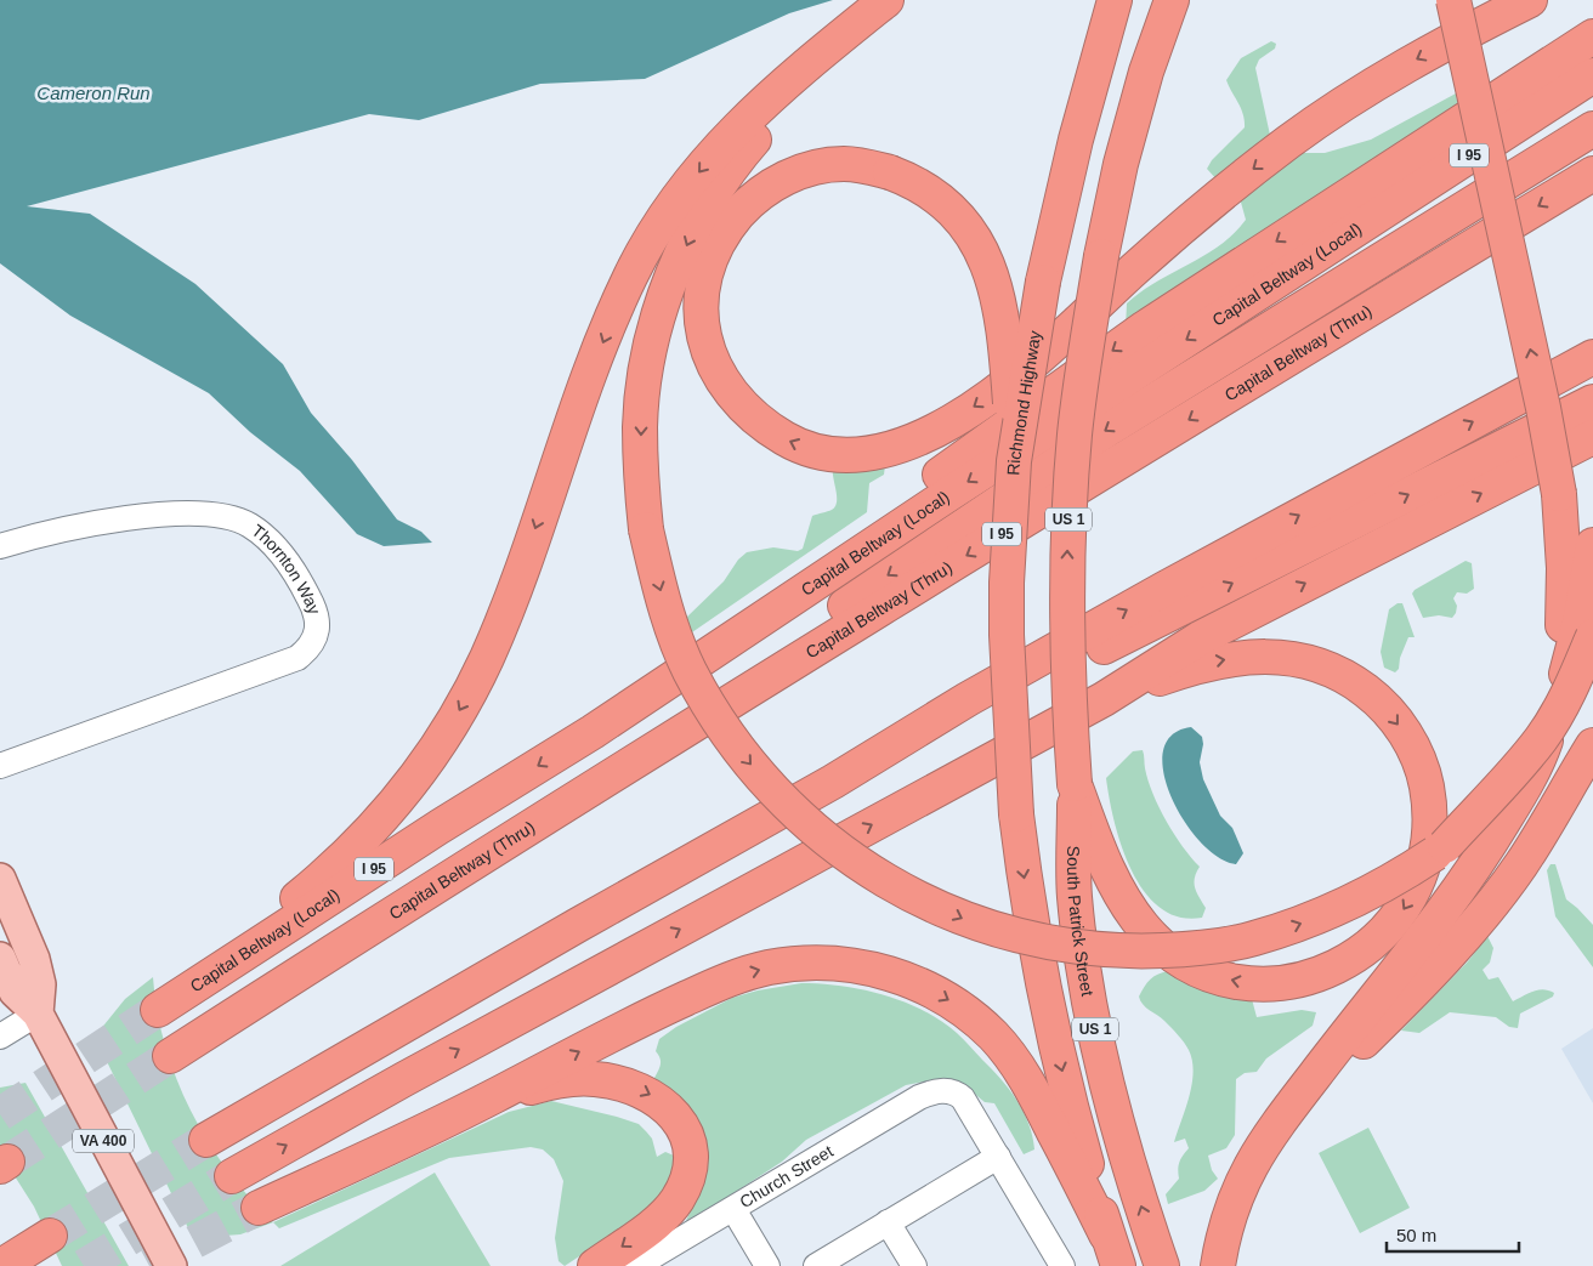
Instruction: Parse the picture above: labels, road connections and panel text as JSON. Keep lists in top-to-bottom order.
{
  "streets": {
    "highway": [
      "I 95",
      "Capital Beltway (Local)",
      "Capital Beltway (Thru)",
      "Richmond Highway",
      "US 1",
      "South Patrick Street"
    ],
    "main road": ["VA 400"],
    "street": ["Thornton Way", "Church Street"]
  },
  "crossings": [
    ["Richmond Highway", "US 1"],
    ["US 1", "South Patrick Street"]
  ],
  "one_way": ["South Patrick Street"],
  "water": ["Cameron Run"],
  "scale_bar": "50 m"
}
